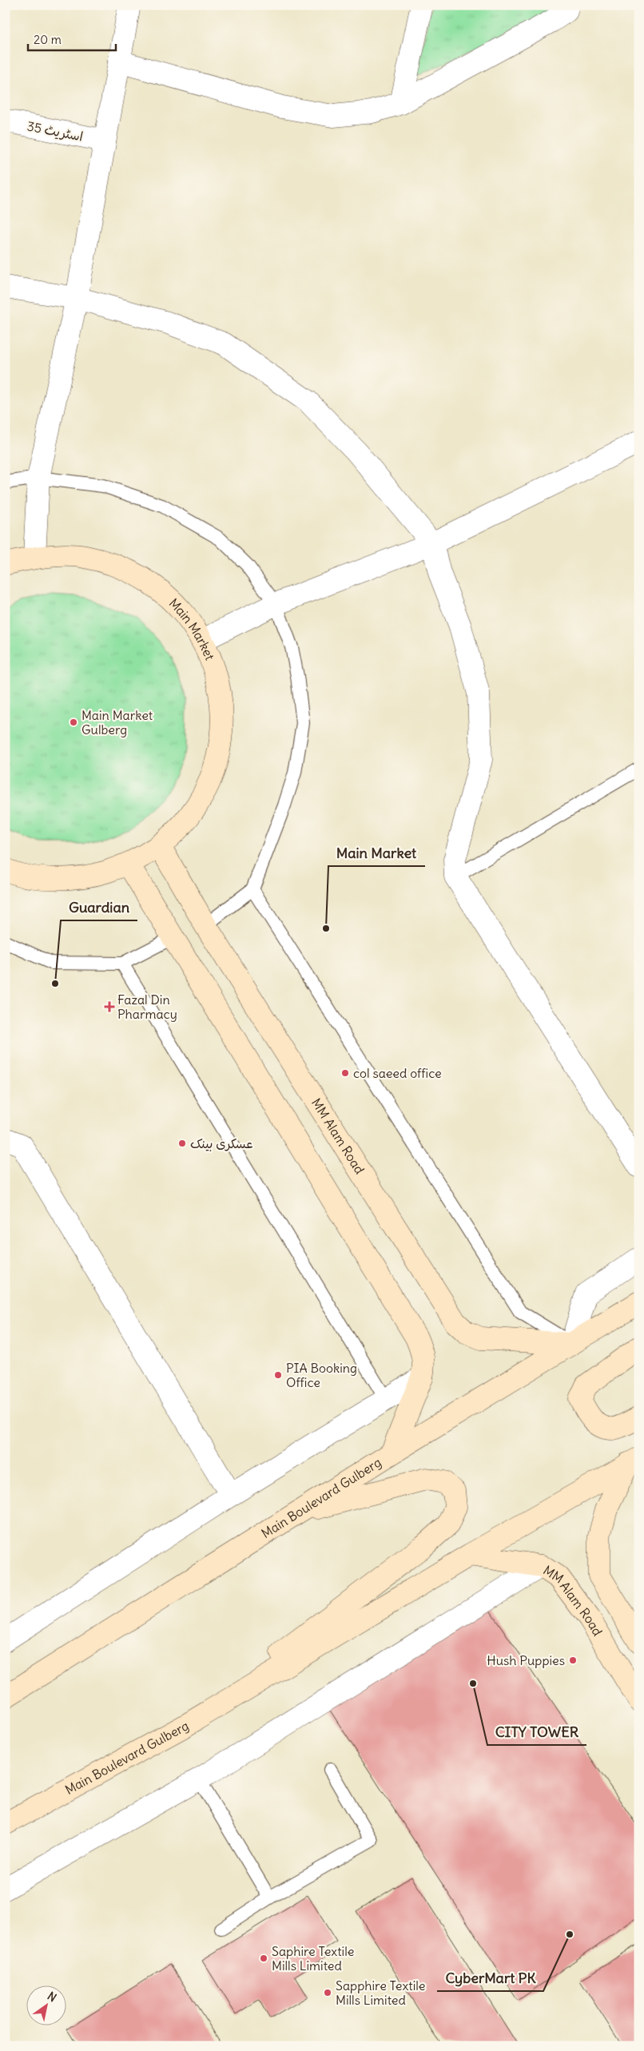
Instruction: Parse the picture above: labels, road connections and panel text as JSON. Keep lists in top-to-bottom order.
{
  "streets": {
    "street": [
      "اسٹریٹ 35",
      "Main Market",
      "MM Alam Road",
      "Main Boulevard Gulberg"
    ]
  },
  "crossings": [
    ["Main Market", "MM Alam Road"],
    ["MM Alam Road", "Main Boulevard Gulberg"]
  ],
  "places": {
    "other": [
      "Main Market Gulberg",
      "Main Market",
      "Guardian",
      "col saeed office",
      "عسکری بینک",
      "PIA Booking Office",
      "Hush Puppies",
      "CITY TOWER",
      "CyberMart PK",
      "Saphire Textile Mills Limited",
      "Sapphire Textile Mills Limited"
    ],
    "health": ["Fazal Din Pharmacy"]
  },
  "scale_bar": "20 m",
  "north": "top right"
}
